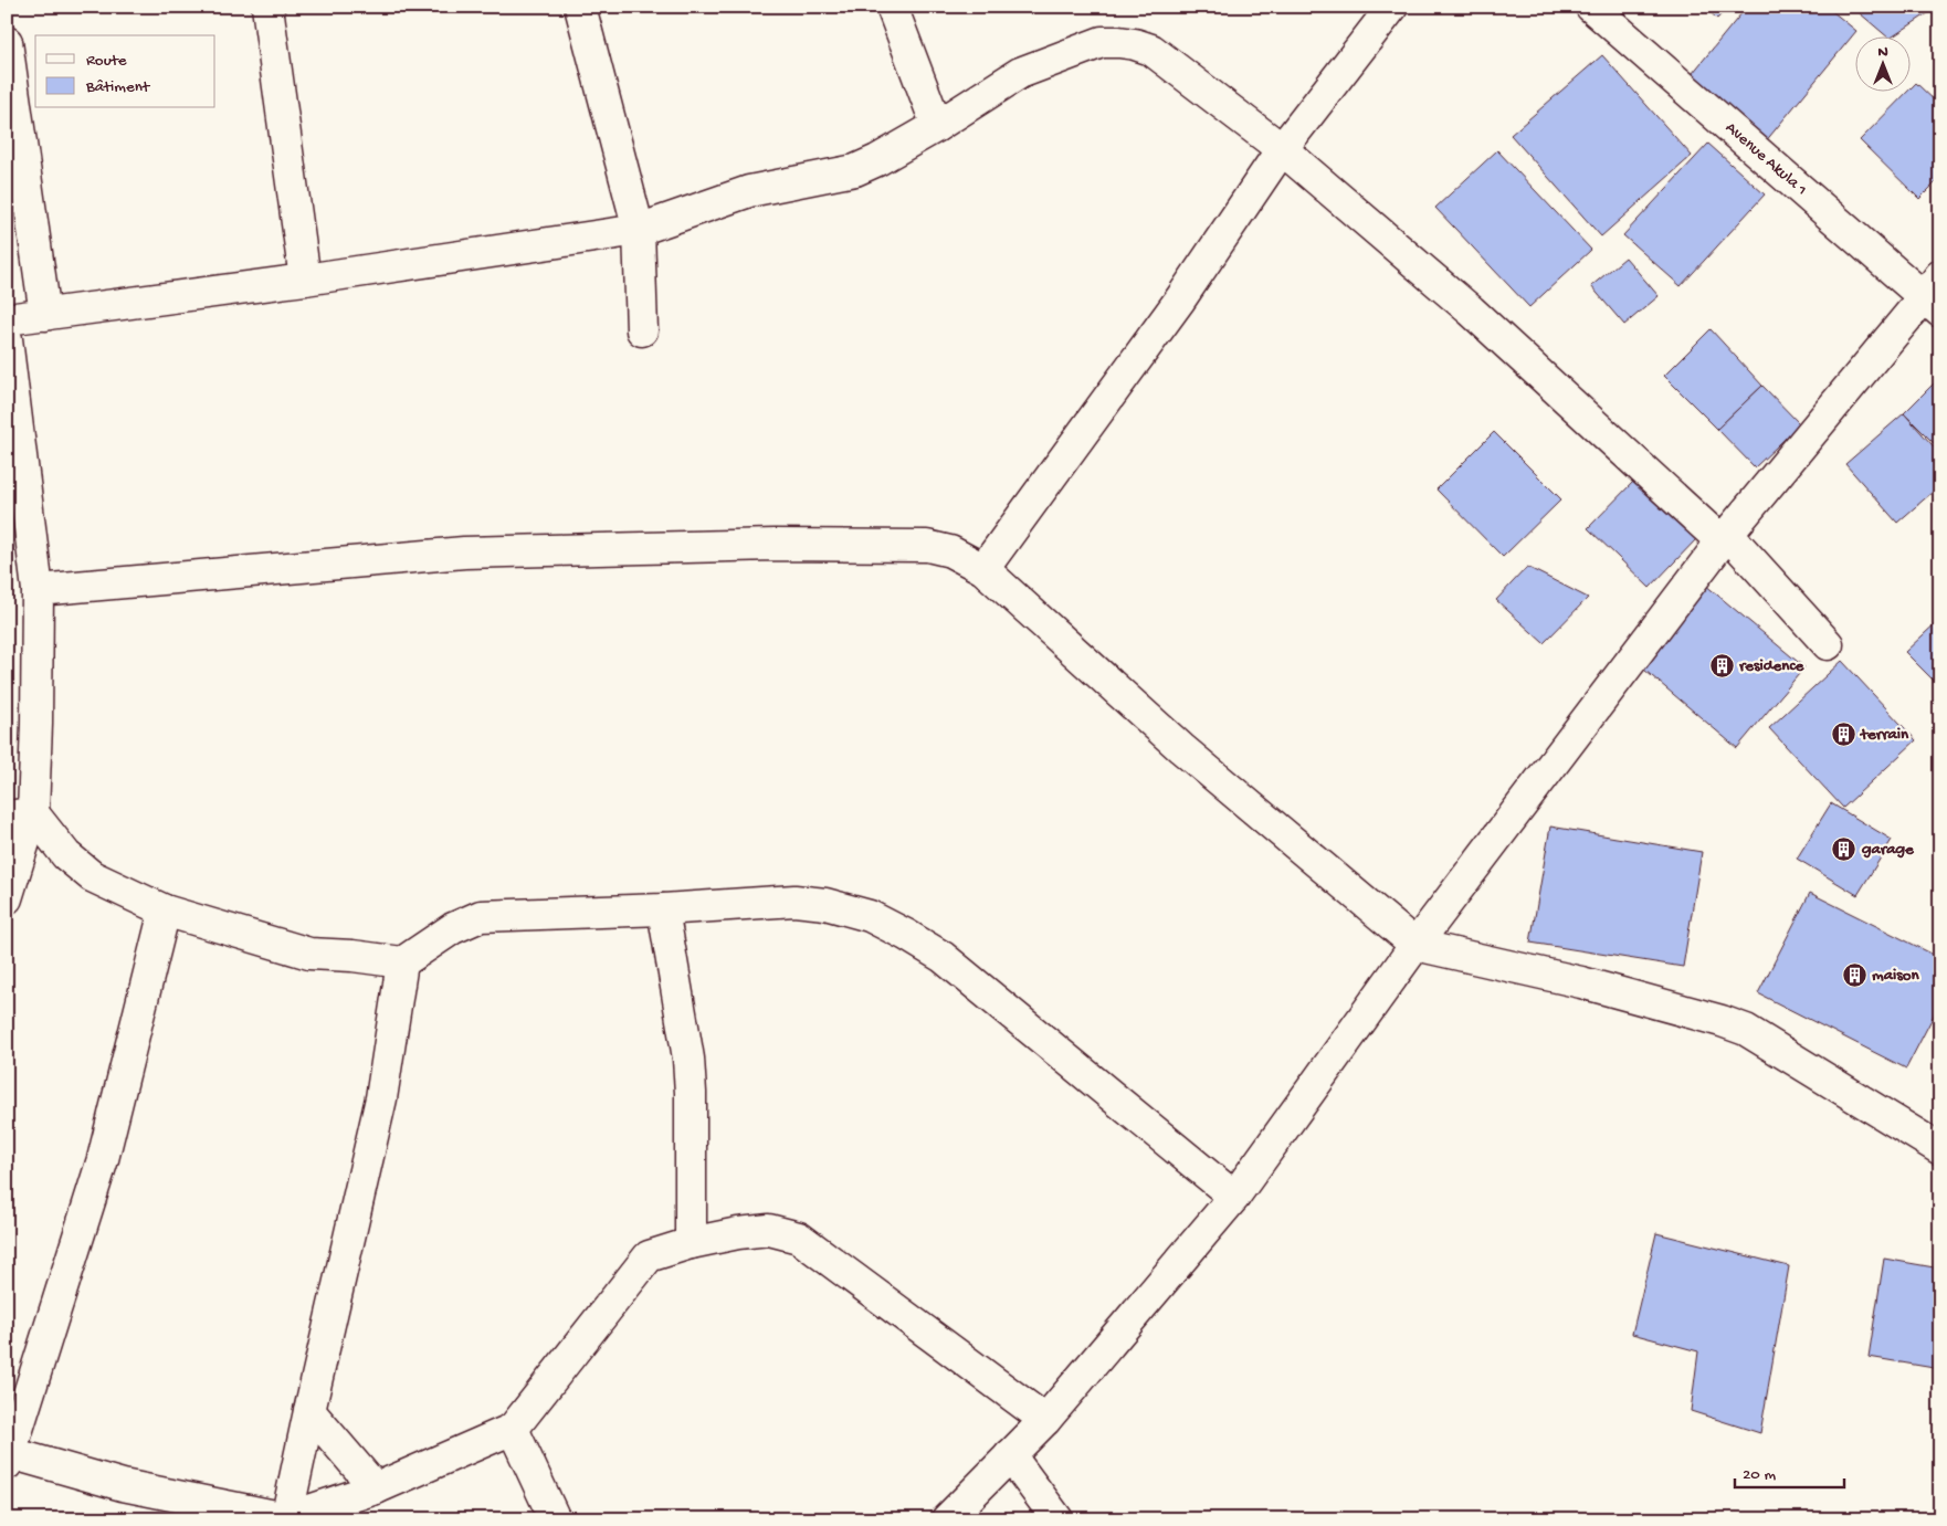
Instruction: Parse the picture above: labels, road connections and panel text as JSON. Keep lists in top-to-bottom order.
{
  "streets": {
    "street": ["Avenue Akula 1"]
  },
  "places": {
    "building": [
      "residence",
      "terrain",
      "garage",
      "maison"
    ]
  },
  "legend": ["Route", "Bâtiment"],
  "scale_bar": "20 m",
  "north": "top"
}
